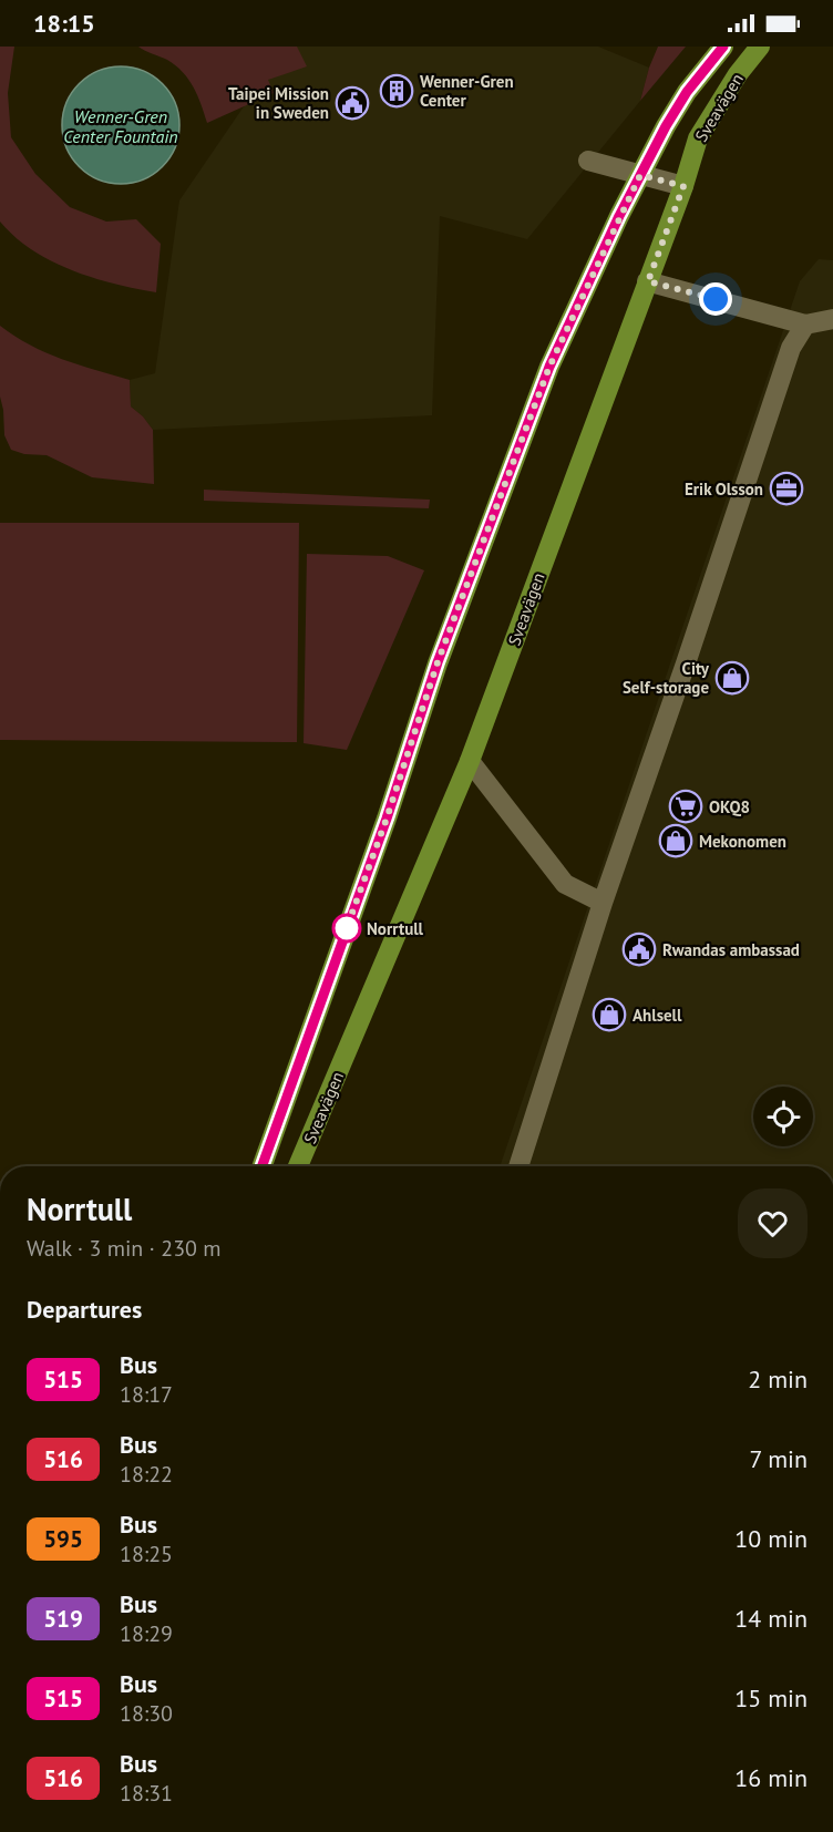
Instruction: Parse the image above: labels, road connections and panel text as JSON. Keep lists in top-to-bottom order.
{
  "streets": {
    "main road": ["Sveavägen"]
  },
  "water": ["Wenner-Gren Center Fountain"],
  "places": {
    "building": ["Wenner-Gren Center"],
    "public building": ["Taipei Mission in Sweden", "Rwandas ambassad"],
    "office": ["Erik Olsson"],
    "shop": ["City Self-storage", "Mekonomen", "Ahlsell"],
    "supermarket": ["OKQ8"],
    "other": ["Norrtull"]
  },
  "lines": ["bus line 515"],
  "page": {
    "status": "18:15",
    "heading": [
      ["Norrtull", "Walk · 3 min · 230 m"],
      "Departures"
    ],
    "list": [
      {
        "mark": "515",
        "name": "Bus",
        "note": "18:17",
        "value": "2 min"
      },
      {
        "mark": "516",
        "name": "Bus",
        "note": "18:22",
        "value": "7 min"
      },
      {
        "mark": "595",
        "name": "Bus",
        "note": "18:25",
        "value": "10 min"
      },
      {
        "mark": "519",
        "name": "Bus",
        "note": "18:29",
        "value": "14 min"
      },
      {
        "mark": "515",
        "name": "Bus",
        "note": "18:30",
        "value": "15 min"
      },
      {
        "mark": "516",
        "name": "Bus",
        "note": "18:31",
        "value": "16 min"
      }
    ]
  }
}
